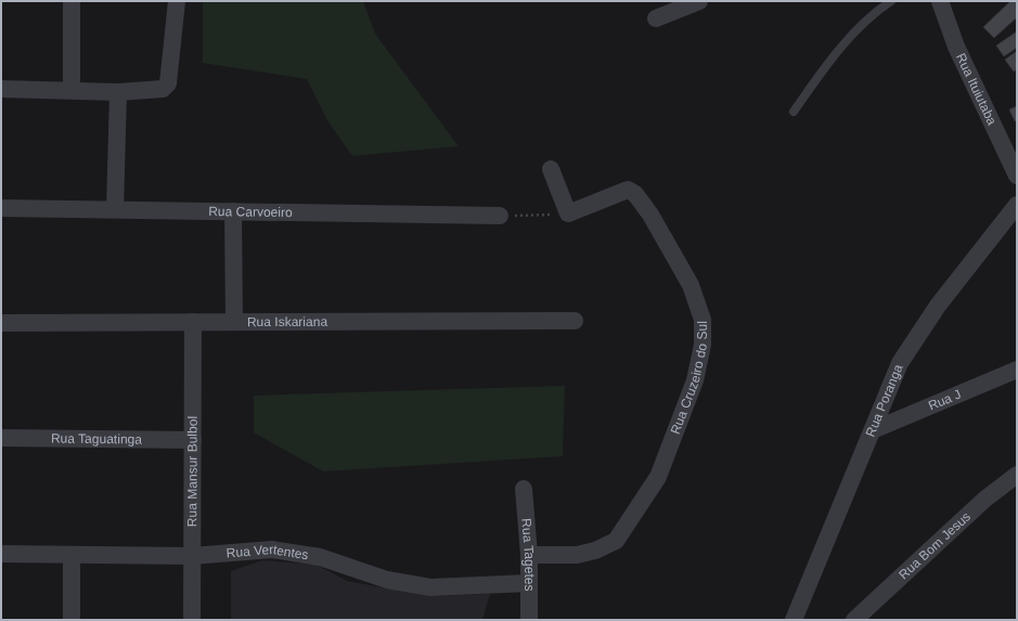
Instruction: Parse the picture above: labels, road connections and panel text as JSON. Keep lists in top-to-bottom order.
{
  "streets": {
    "street": [
      "Rua Ituiutaba",
      "Rua Carvoeiro",
      "Rua Iskariana",
      "Rua Cruzeiro do Sul",
      "Rua J",
      "Rua Poranga",
      "Rua Taguatinga",
      "Rua Mansur Bulbol",
      "Rua Bom Jesus",
      "Rua Vertentes",
      "Rua Tagetes"
    ]
  },
  "crossings": [
    ["Rua Iskariana", "Rua Mansur Bulbol"],
    ["Rua Cruzeiro do Sul", "Rua Tagetes"],
    ["Rua J", "Rua Poranga"],
    ["Rua Taguatinga", "Rua Mansur Bulbol"],
    ["Rua Mansur Bulbol", "Rua Vertentes"],
    ["Rua Vertentes", "Rua Tagetes"]
  ]
}
